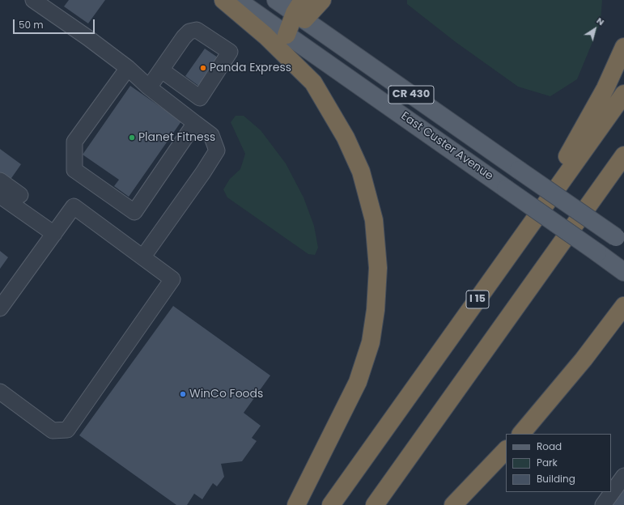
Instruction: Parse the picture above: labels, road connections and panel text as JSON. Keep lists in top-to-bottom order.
{
  "streets": {
    "highway": ["I 15"],
    "main road": ["CR 430", "East Custer Avenue"]
  },
  "places": ["Panda Express", "Planet Fitness", "WinCo Foods"],
  "legend": ["Road", "Park", "Building"],
  "scale_bar": "50 m",
  "north": "top right"
}
